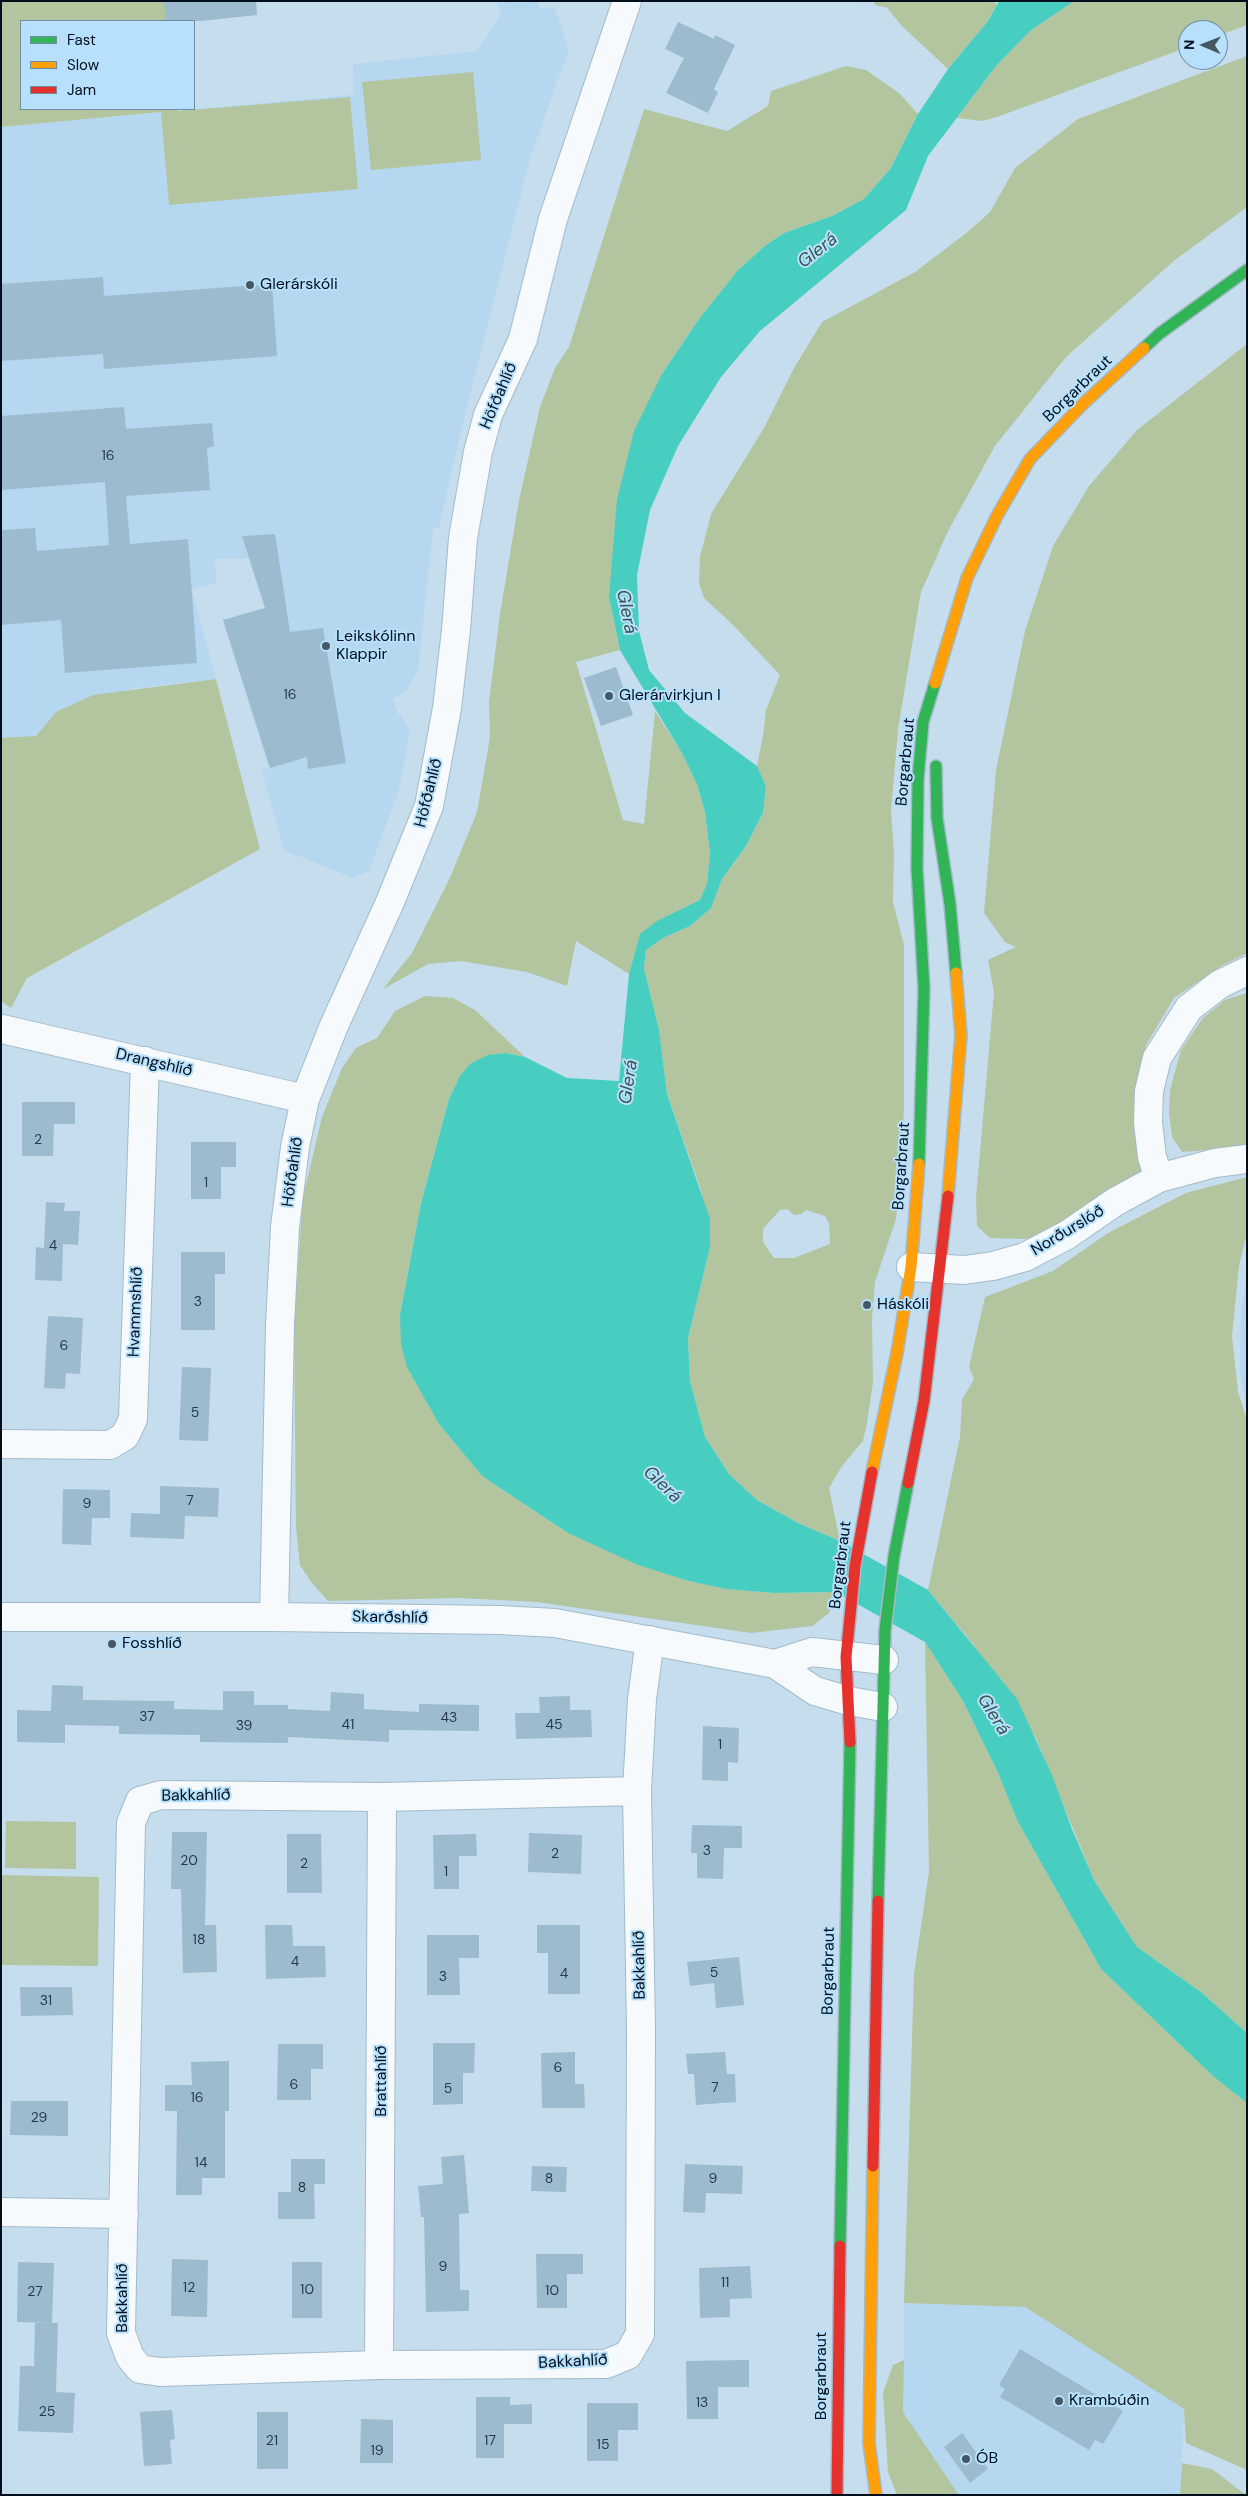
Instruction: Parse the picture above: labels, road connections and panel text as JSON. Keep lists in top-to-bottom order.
{
  "streets": {
    "street": [
      "Borgarbraut",
      "Höfðahlíð",
      "Drangshlíð",
      "Norðurslóð",
      "Hvammshlíð",
      "Skarðshlíð",
      "Bakkahlíð",
      "Brattahlíð"
    ]
  },
  "crossings": [
    ["Borgarbraut", "Norðurslóð"],
    ["Borgarbraut", "Skarðshlíð"],
    ["Höfðahlíð", "Drangshlíð"],
    ["Höfðahlíð", "Skarðshlíð"],
    ["Drangshlíð", "Hvammshlíð"],
    ["Skarðshlíð", "Bakkahlíð"],
    ["Bakkahlíð", "Brattahlíð"]
  ],
  "water": ["Glerá"],
  "places": [
    "Glerárskóli",
    "Leikskólinn Klappir",
    "Glerárvirkjun I",
    "Háskóli",
    "Fosshlíð",
    "Krambúðin",
    "ÓB"
  ],
  "house_numbers": [
    "16",
    "16",
    "2",
    "1",
    "4",
    "3",
    "6",
    "5",
    "7",
    "9",
    "37",
    "43",
    "41",
    "45",
    "39",
    "1",
    "3",
    "2",
    "20",
    "2",
    "1",
    "18",
    "4",
    "5",
    "4",
    "3",
    "31",
    "6",
    "6",
    "7",
    "5",
    "16",
    "29",
    "14",
    "8",
    "9",
    "8",
    "9",
    "11",
    "12",
    "10",
    "10",
    "27",
    "13",
    "25",
    "21",
    "17",
    "15",
    "19"
  ],
  "legend": ["Fast", "Slow", "Jam"],
  "north": "left"
}
